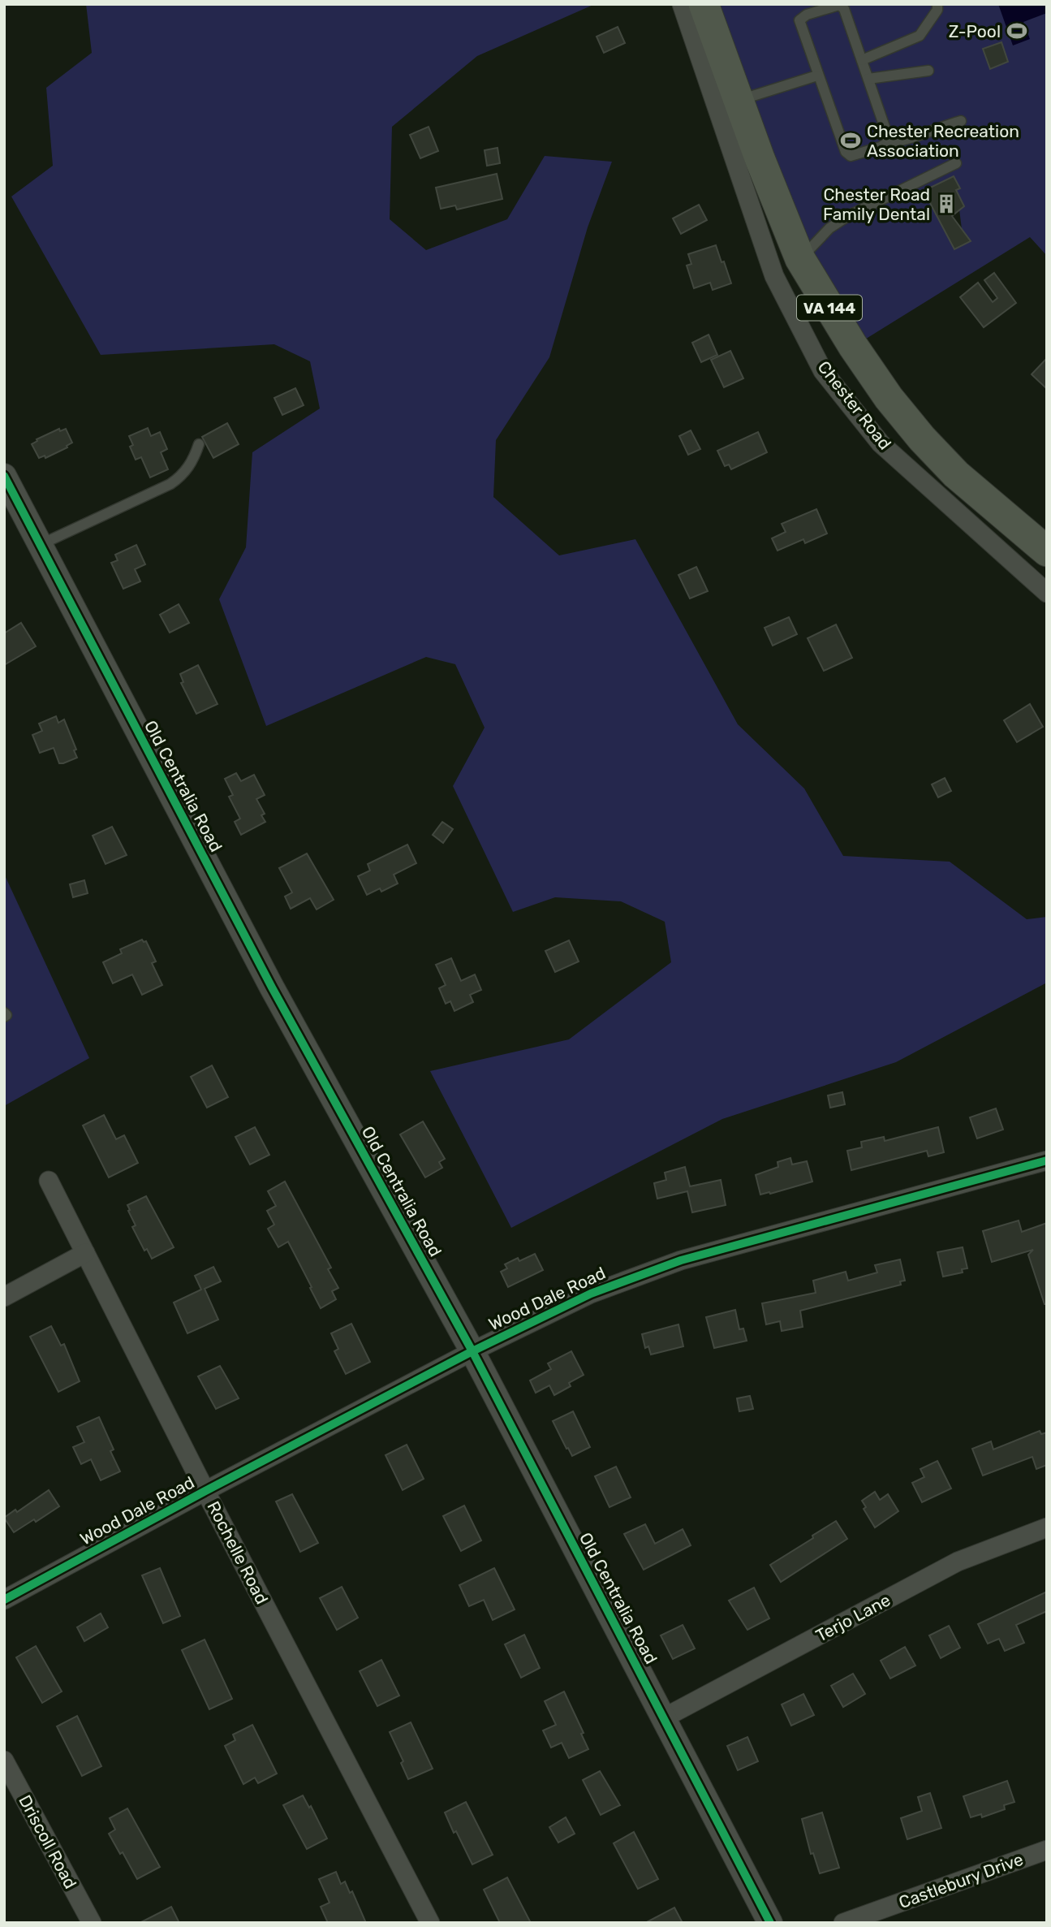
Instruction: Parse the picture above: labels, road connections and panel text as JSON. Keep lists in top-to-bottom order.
{
  "streets": {
    "main road": ["VA 144", "Chester Road"],
    "street": [
      "Old Centralia Road",
      "Wood Dale Road",
      "Rochelle Road",
      "Terjo Lane",
      "Driscoll Road",
      "Castlebury Drive"
    ]
  },
  "crossings": [
    ["Old Centralia Road", "Wood Dale Road"],
    ["Old Centralia Road", "Terjo Lane"],
    ["Wood Dale Road", "Rochelle Road"]
  ],
  "places": {
    "sports": ["Z-Pool", "Chester Recreation Association"],
    "building": ["Chester Road Family Dental"]
  }
}
